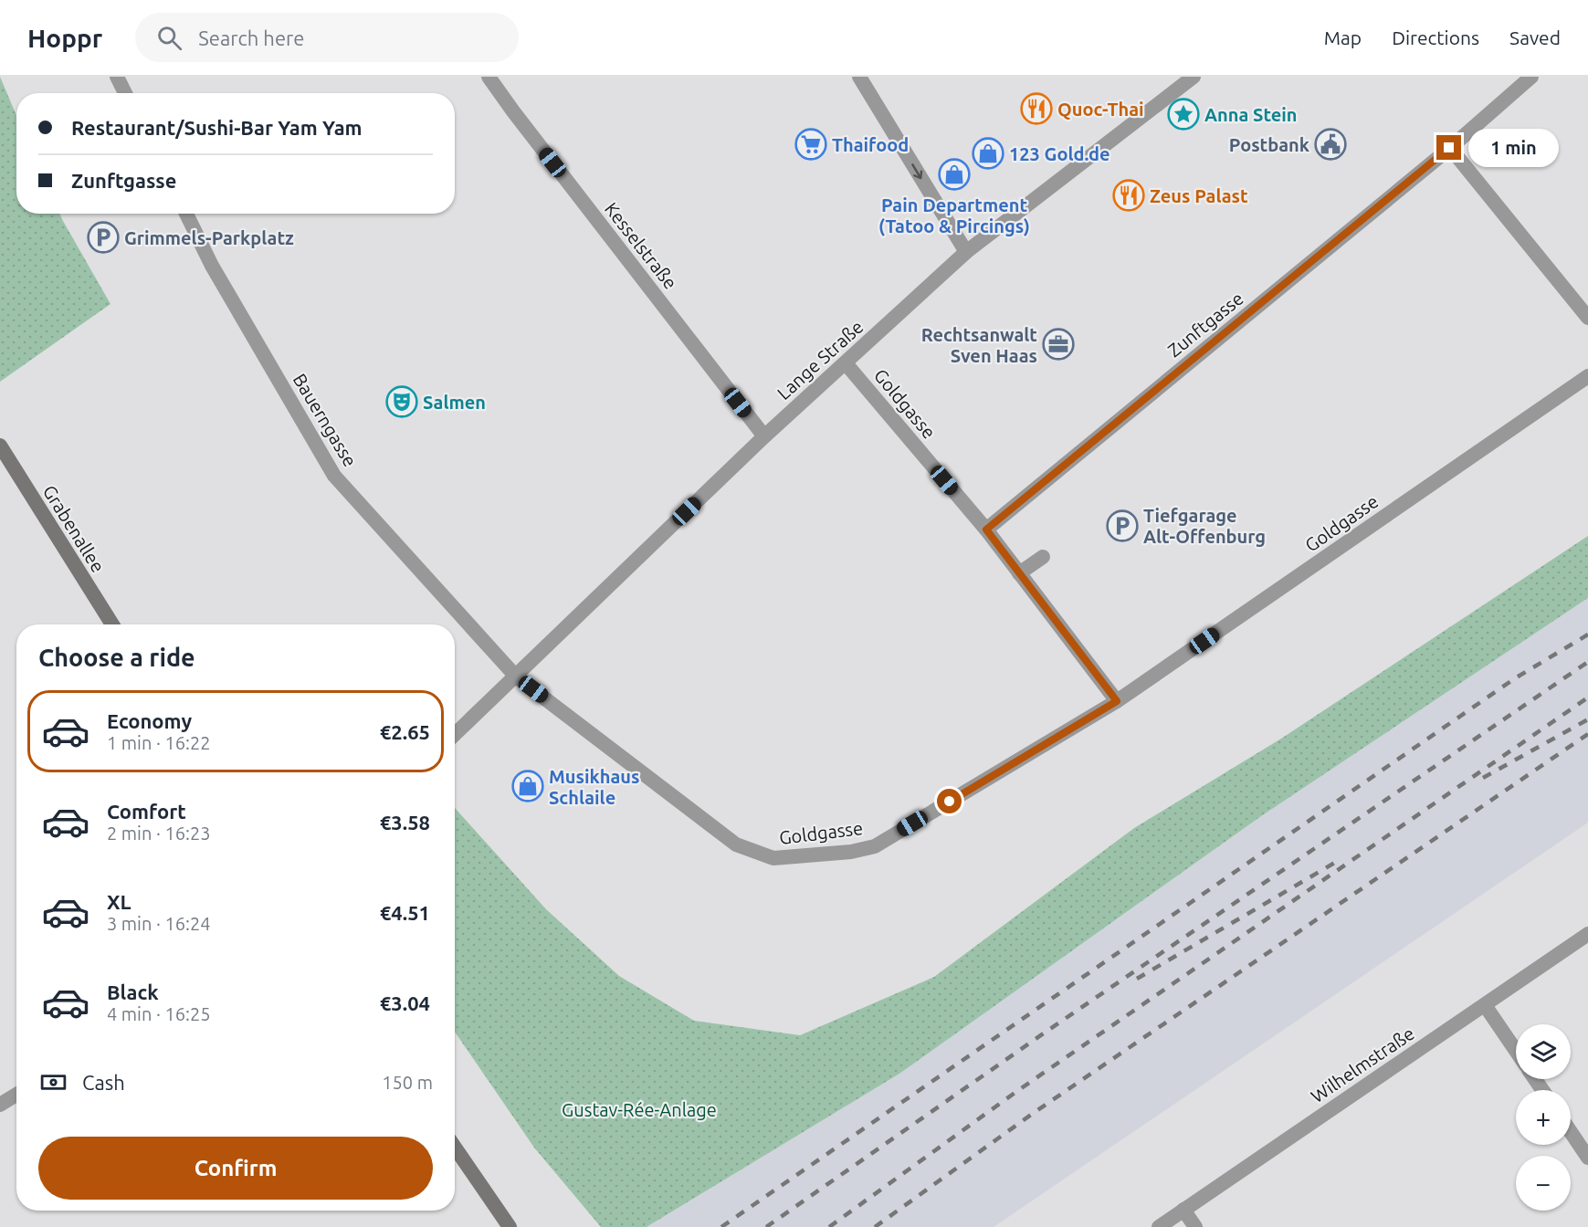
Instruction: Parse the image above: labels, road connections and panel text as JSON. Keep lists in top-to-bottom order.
{
  "streets": {
    "main road": ["Grabenallee"],
    "street": [
      "Kesselstraße",
      "Zunftgasse",
      "Lange Straße",
      "Goldgasse",
      "Bauerngasse",
      "Wilhelmstraße"
    ]
  },
  "crossings": [
    ["Kesselstraße", "Lange Straße"],
    ["Zunftgasse", "Goldgasse"],
    ["Lange Straße", "Goldgasse"],
    ["Lange Straße", "Bauerngasse"],
    ["Goldgasse", "Bauerngasse"]
  ],
  "parks": ["Gustav-Rée-Anlage"],
  "places": {
    "restaurant": ["Quoc-Thai", "Zeus Palast"],
    "place": ["Anna Stein"],
    "supermarket": ["Thaifood"],
    "public building": ["Postbank"],
    "shop": ["123 Gold.de", "Pain Department (Tatoo & Pircings)", "Musikhaus Schlaile"],
    "parking": ["Grimmels-Parkplatz", "Tiefgarage Alt-Offenburg"],
    "office": ["Rechtsanwalt Sven Haas"],
    "theatre": ["Salmen"]
  },
  "page": {
    "header": "Hoppr",
    "search": "Search here",
    "nav": ["Map", "Directions", "Saved"],
    "banner": ["Restaurant/Sushi-Bar Yam Yam", "Zunftgasse"],
    "bubble": "1 min",
    "heading": "Choose a ride",
    "list": [
      {
        "name": "Economy",
        "note": "1 min · 16:22",
        "value": "€2.65"
      },
      {
        "name": "Comfort",
        "note": "2 min · 16:23",
        "value": "€3.58"
      },
      {
        "name": "XL",
        "note": "3 min · 16:24",
        "value": "€4.51"
      },
      {
        "name": "Black",
        "note": "4 min · 16:25",
        "value": "€3.04"
      }
    ],
    "map_buttons": ["+", "−"],
    "pay": ["Cash", "150 m"],
    "buttons": "Confirm"
  }
}
